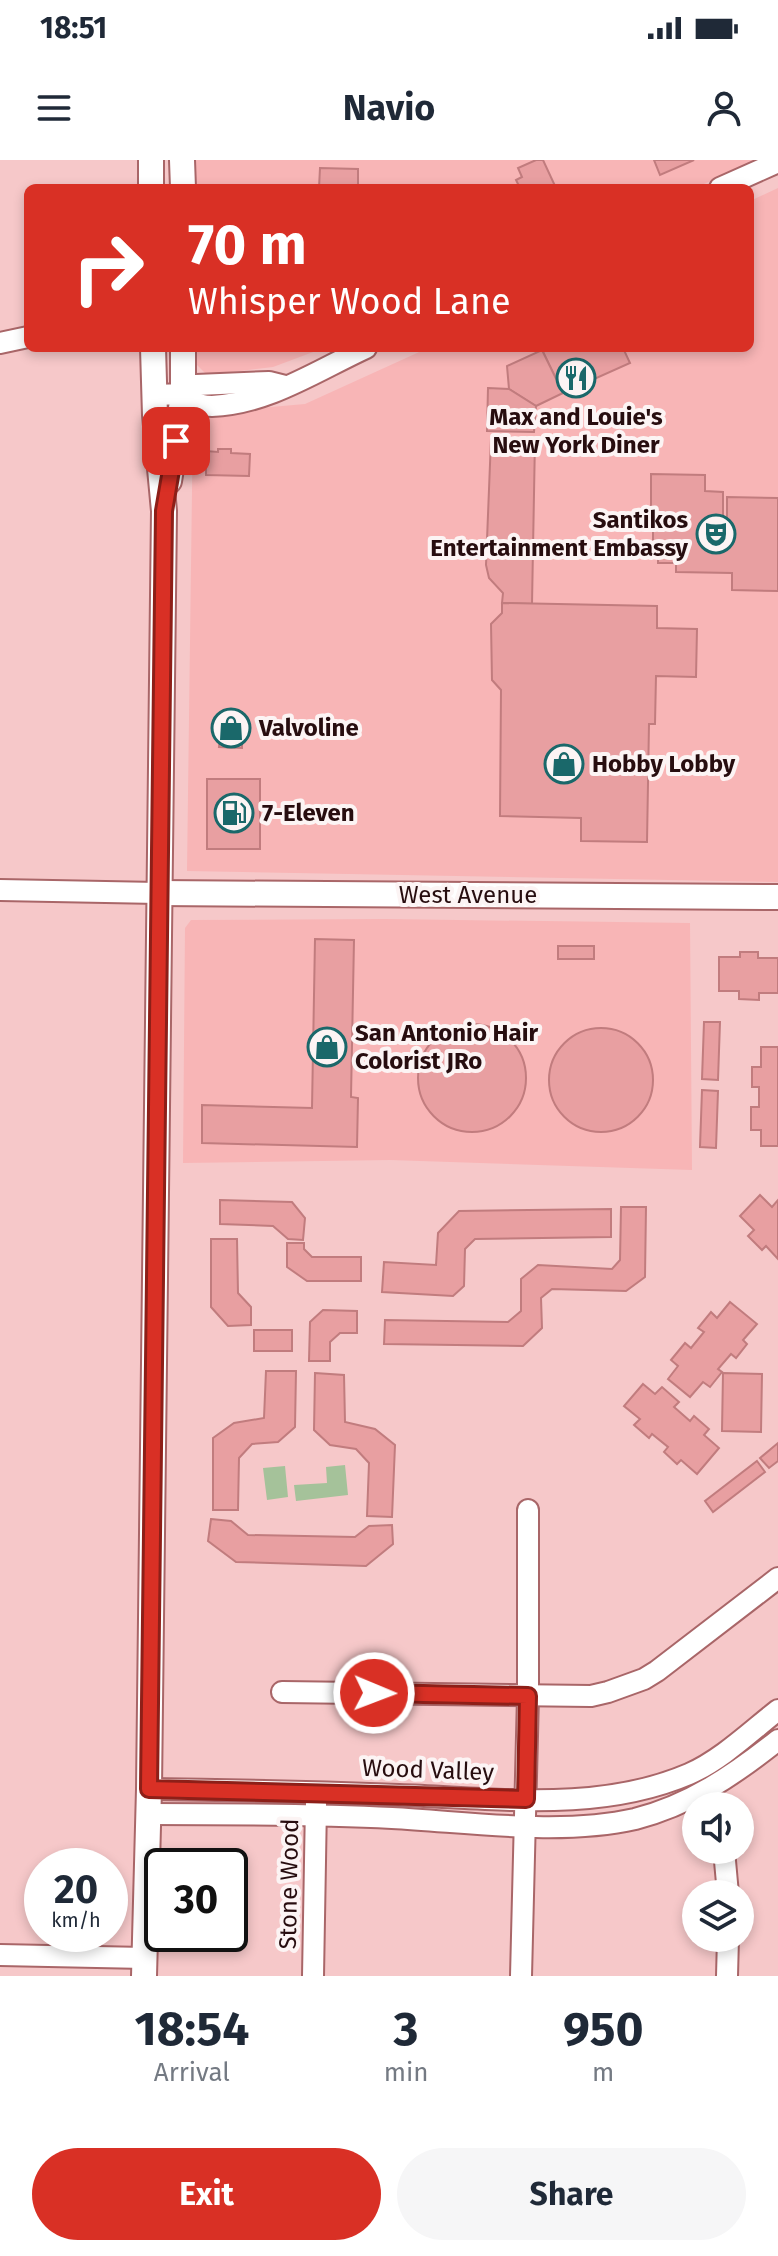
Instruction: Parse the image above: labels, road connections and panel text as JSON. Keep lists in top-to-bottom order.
{
  "streets": {
    "main road": ["West Avenue"],
    "street": ["Wood Valley", "Stone Wood"]
  },
  "crossings": [
    ["Wood Valley", "Stone Wood"]
  ],
  "places": {
    "restaurant": ["Max and Louie's New York Diner"],
    "theatre": ["Santikos Entertainment Embassy"],
    "shop": ["Valvoline", "Hobby Lobby", "San Antonio Hair Colorist JRo"],
    "fuel station": ["7-Eleven"]
  },
  "page": {
    "status": "18:51",
    "header": "Navio",
    "turn": ["70 m", "Whisper Wood Lane"],
    "speed": "20 km/h",
    "limit": "30",
    "eta": [
      "18:54",
      "Arrival",
      "3",
      "min",
      "950",
      "m"
    ],
    "buttons": ["Exit", "Share"]
  }
}
